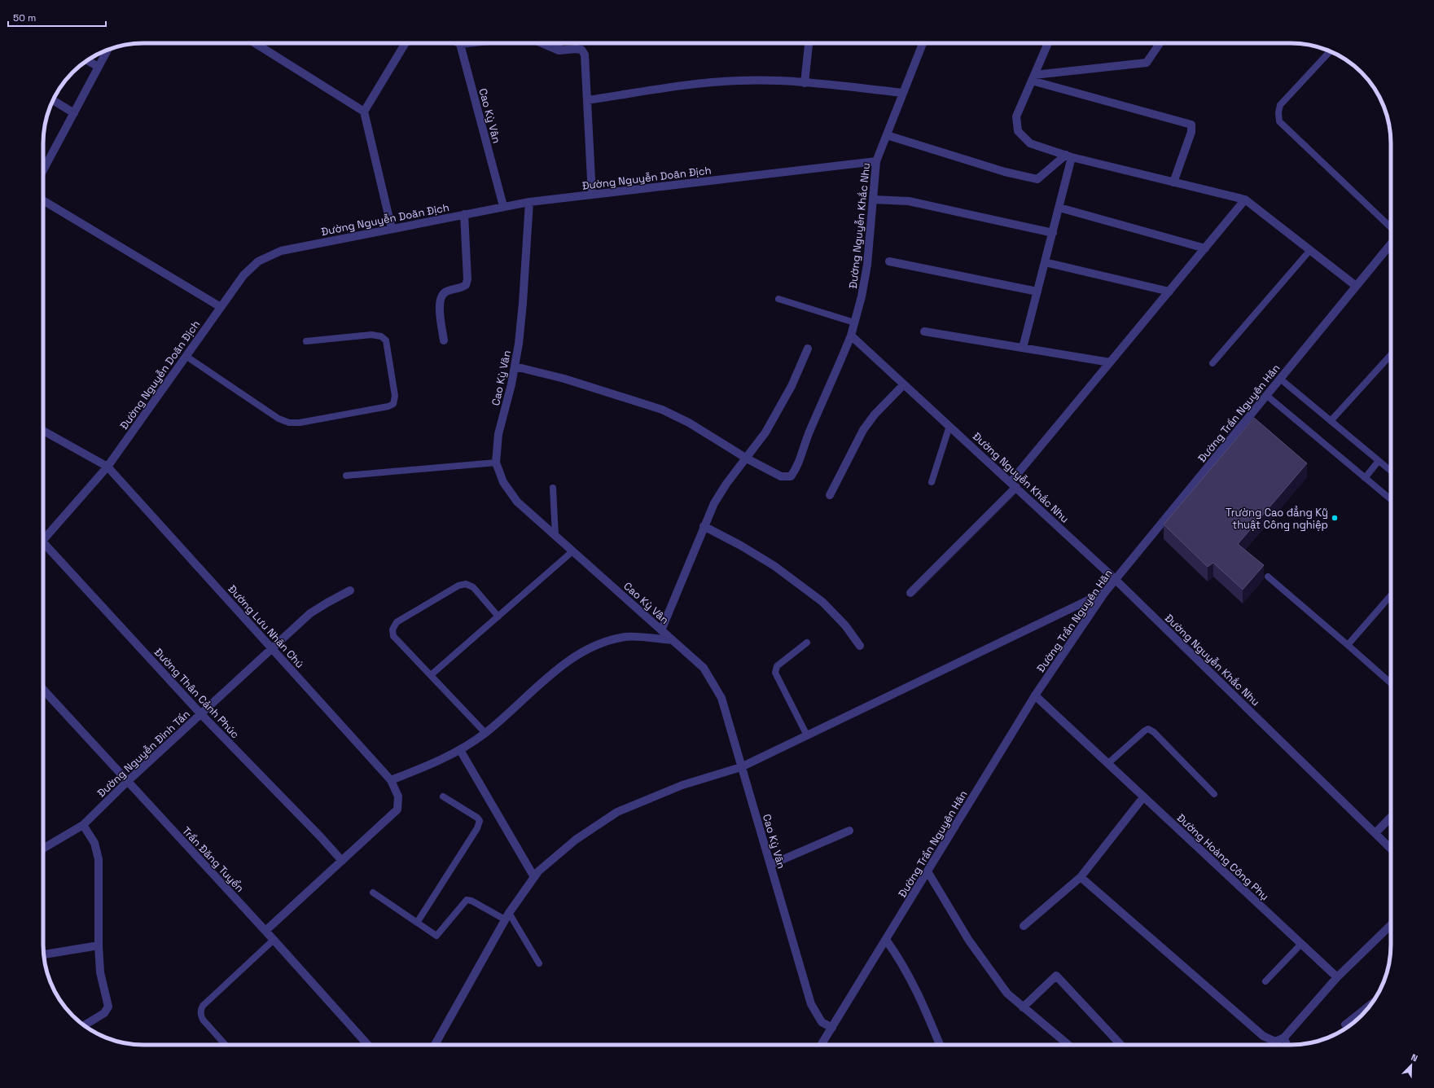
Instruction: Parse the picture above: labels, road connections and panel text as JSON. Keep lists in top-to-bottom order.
{
  "streets": {
    "street": [
      "Cao Kỳ Vân",
      "Đường Nguyễn Doãn Địch",
      "Đường Nguyễn Khắc Nhu",
      "Đường Trần Nguyên Hãn",
      "Đường Lưu Nhân Chú",
      "Đường Thân Cảnh Phúc",
      "Đường Nguyễn Đình Tấn",
      "Đường Hoàng Công Phụ",
      "Trần Đăng Tuyển"
    ]
  },
  "crossings": [
    ["Cao Kỳ Vân", "Đường Nguyễn Doãn Địch"],
    ["Cao Kỳ Vân", "Đường Trần Nguyên Hãn"],
    ["Đường Nguyễn Doãn Địch", "Đường Nguyễn Khắc Nhu"],
    ["Đường Nguyễn Doãn Địch", "Đường Lưu Nhân Chú"],
    ["Đường Nguyễn Khắc Nhu", "Đường Trần Nguyên Hãn"],
    ["Đường Trần Nguyên Hãn", "Đường Hoàng Công Phụ"],
    ["Đường Lưu Nhân Chú", "Đường Thân Cảnh Phúc"],
    ["Đường Lưu Nhân Chú", "Đường Nguyễn Đình Tấn"],
    ["Đường Lưu Nhân Chú", "Trần Đăng Tuyển"],
    ["Đường Thân Cảnh Phúc", "Đường Nguyễn Đình Tấn"],
    ["Đường Nguyễn Đình Tấn", "Trần Đăng Tuyển"]
  ],
  "places": ["Trường Cao đẳng Kỹ thuật Công nghiệp"],
  "scale_bar": "50 m",
  "north": "top right"
}
